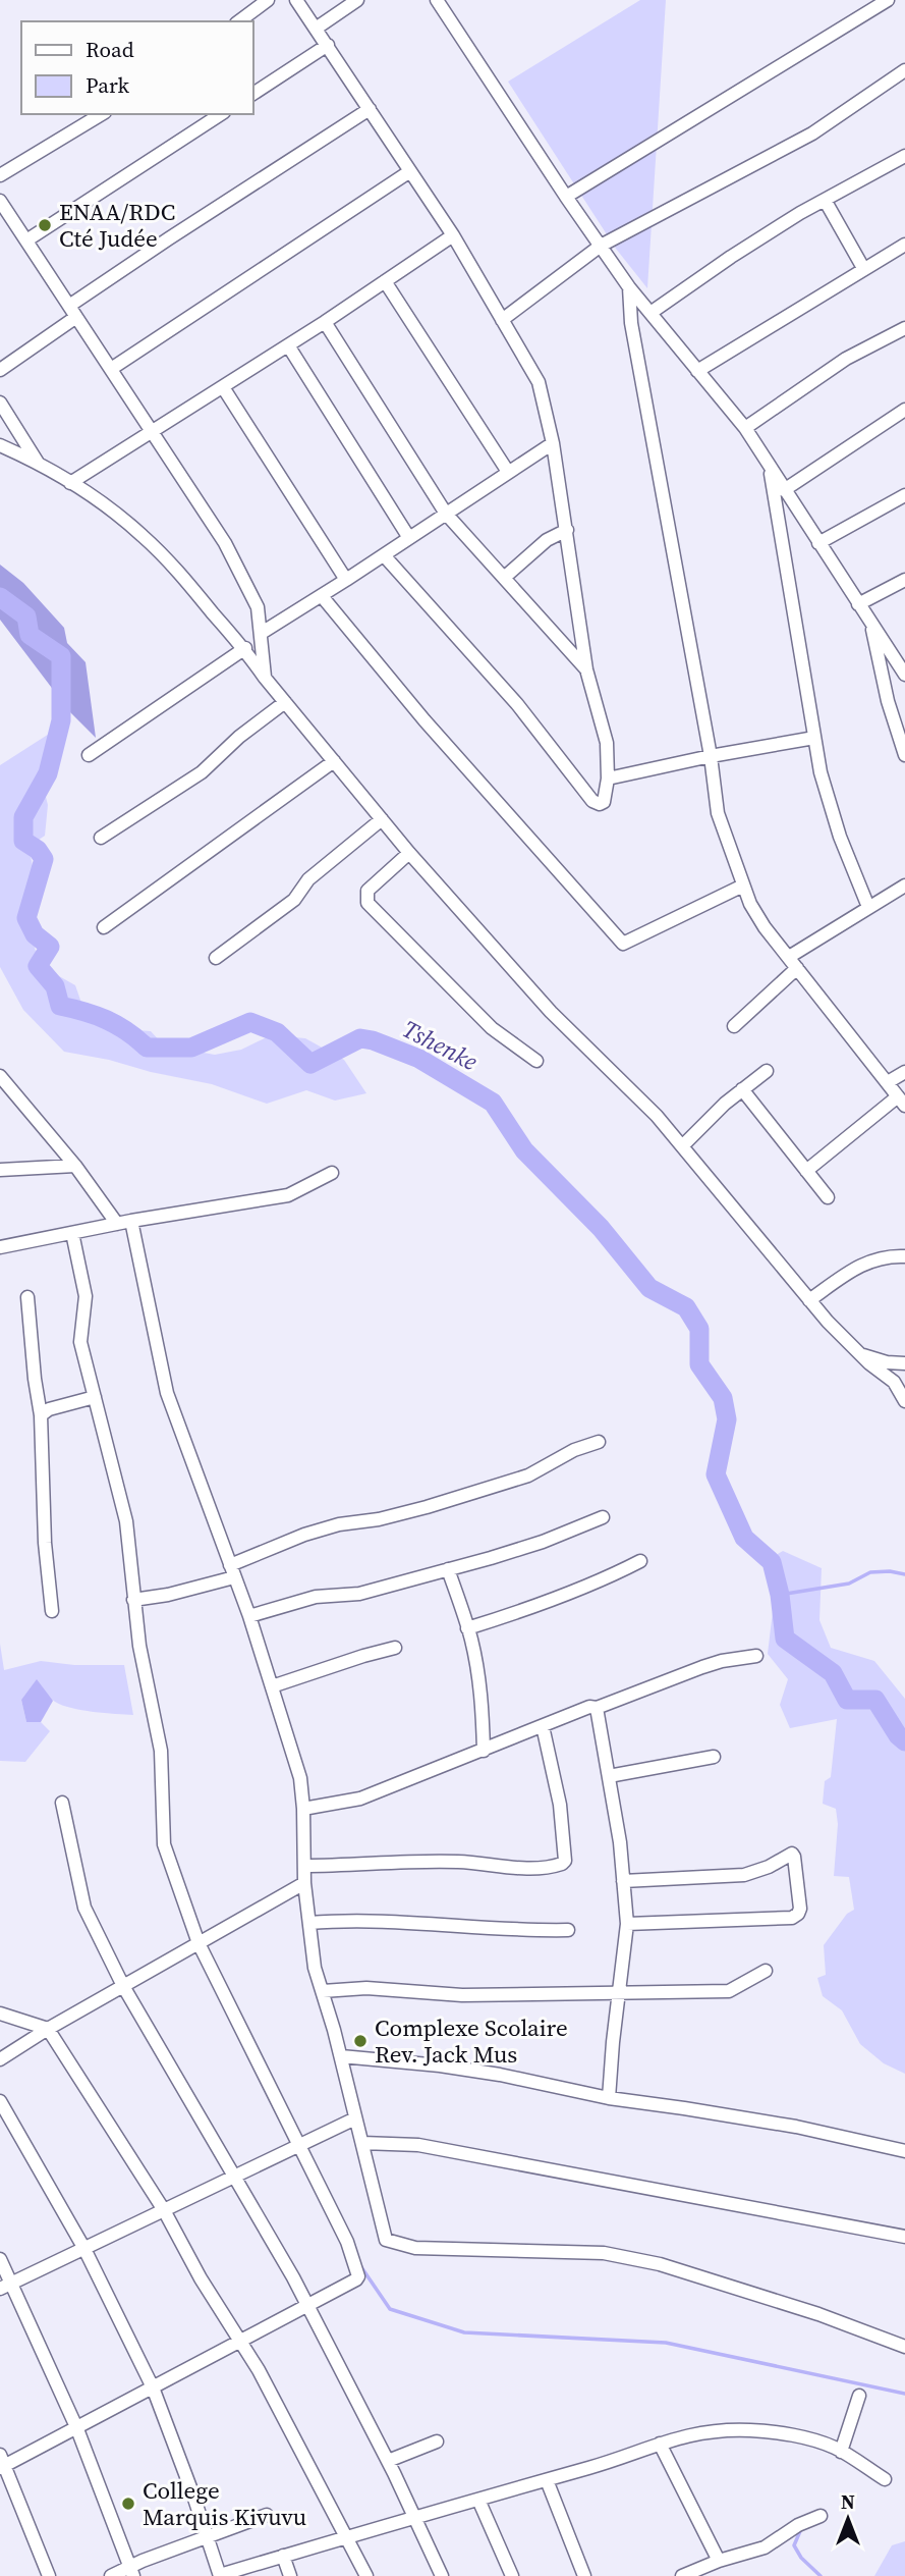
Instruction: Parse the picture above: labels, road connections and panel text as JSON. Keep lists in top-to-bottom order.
{
  "water": ["Tshenke"],
  "places": ["ENAA/RDC Cté Judée", "Complexe Scolaire Rev. Jack Mus", "College Marquis Kivuvu"],
  "legend": ["Road", "Park"],
  "north": "top"
}
